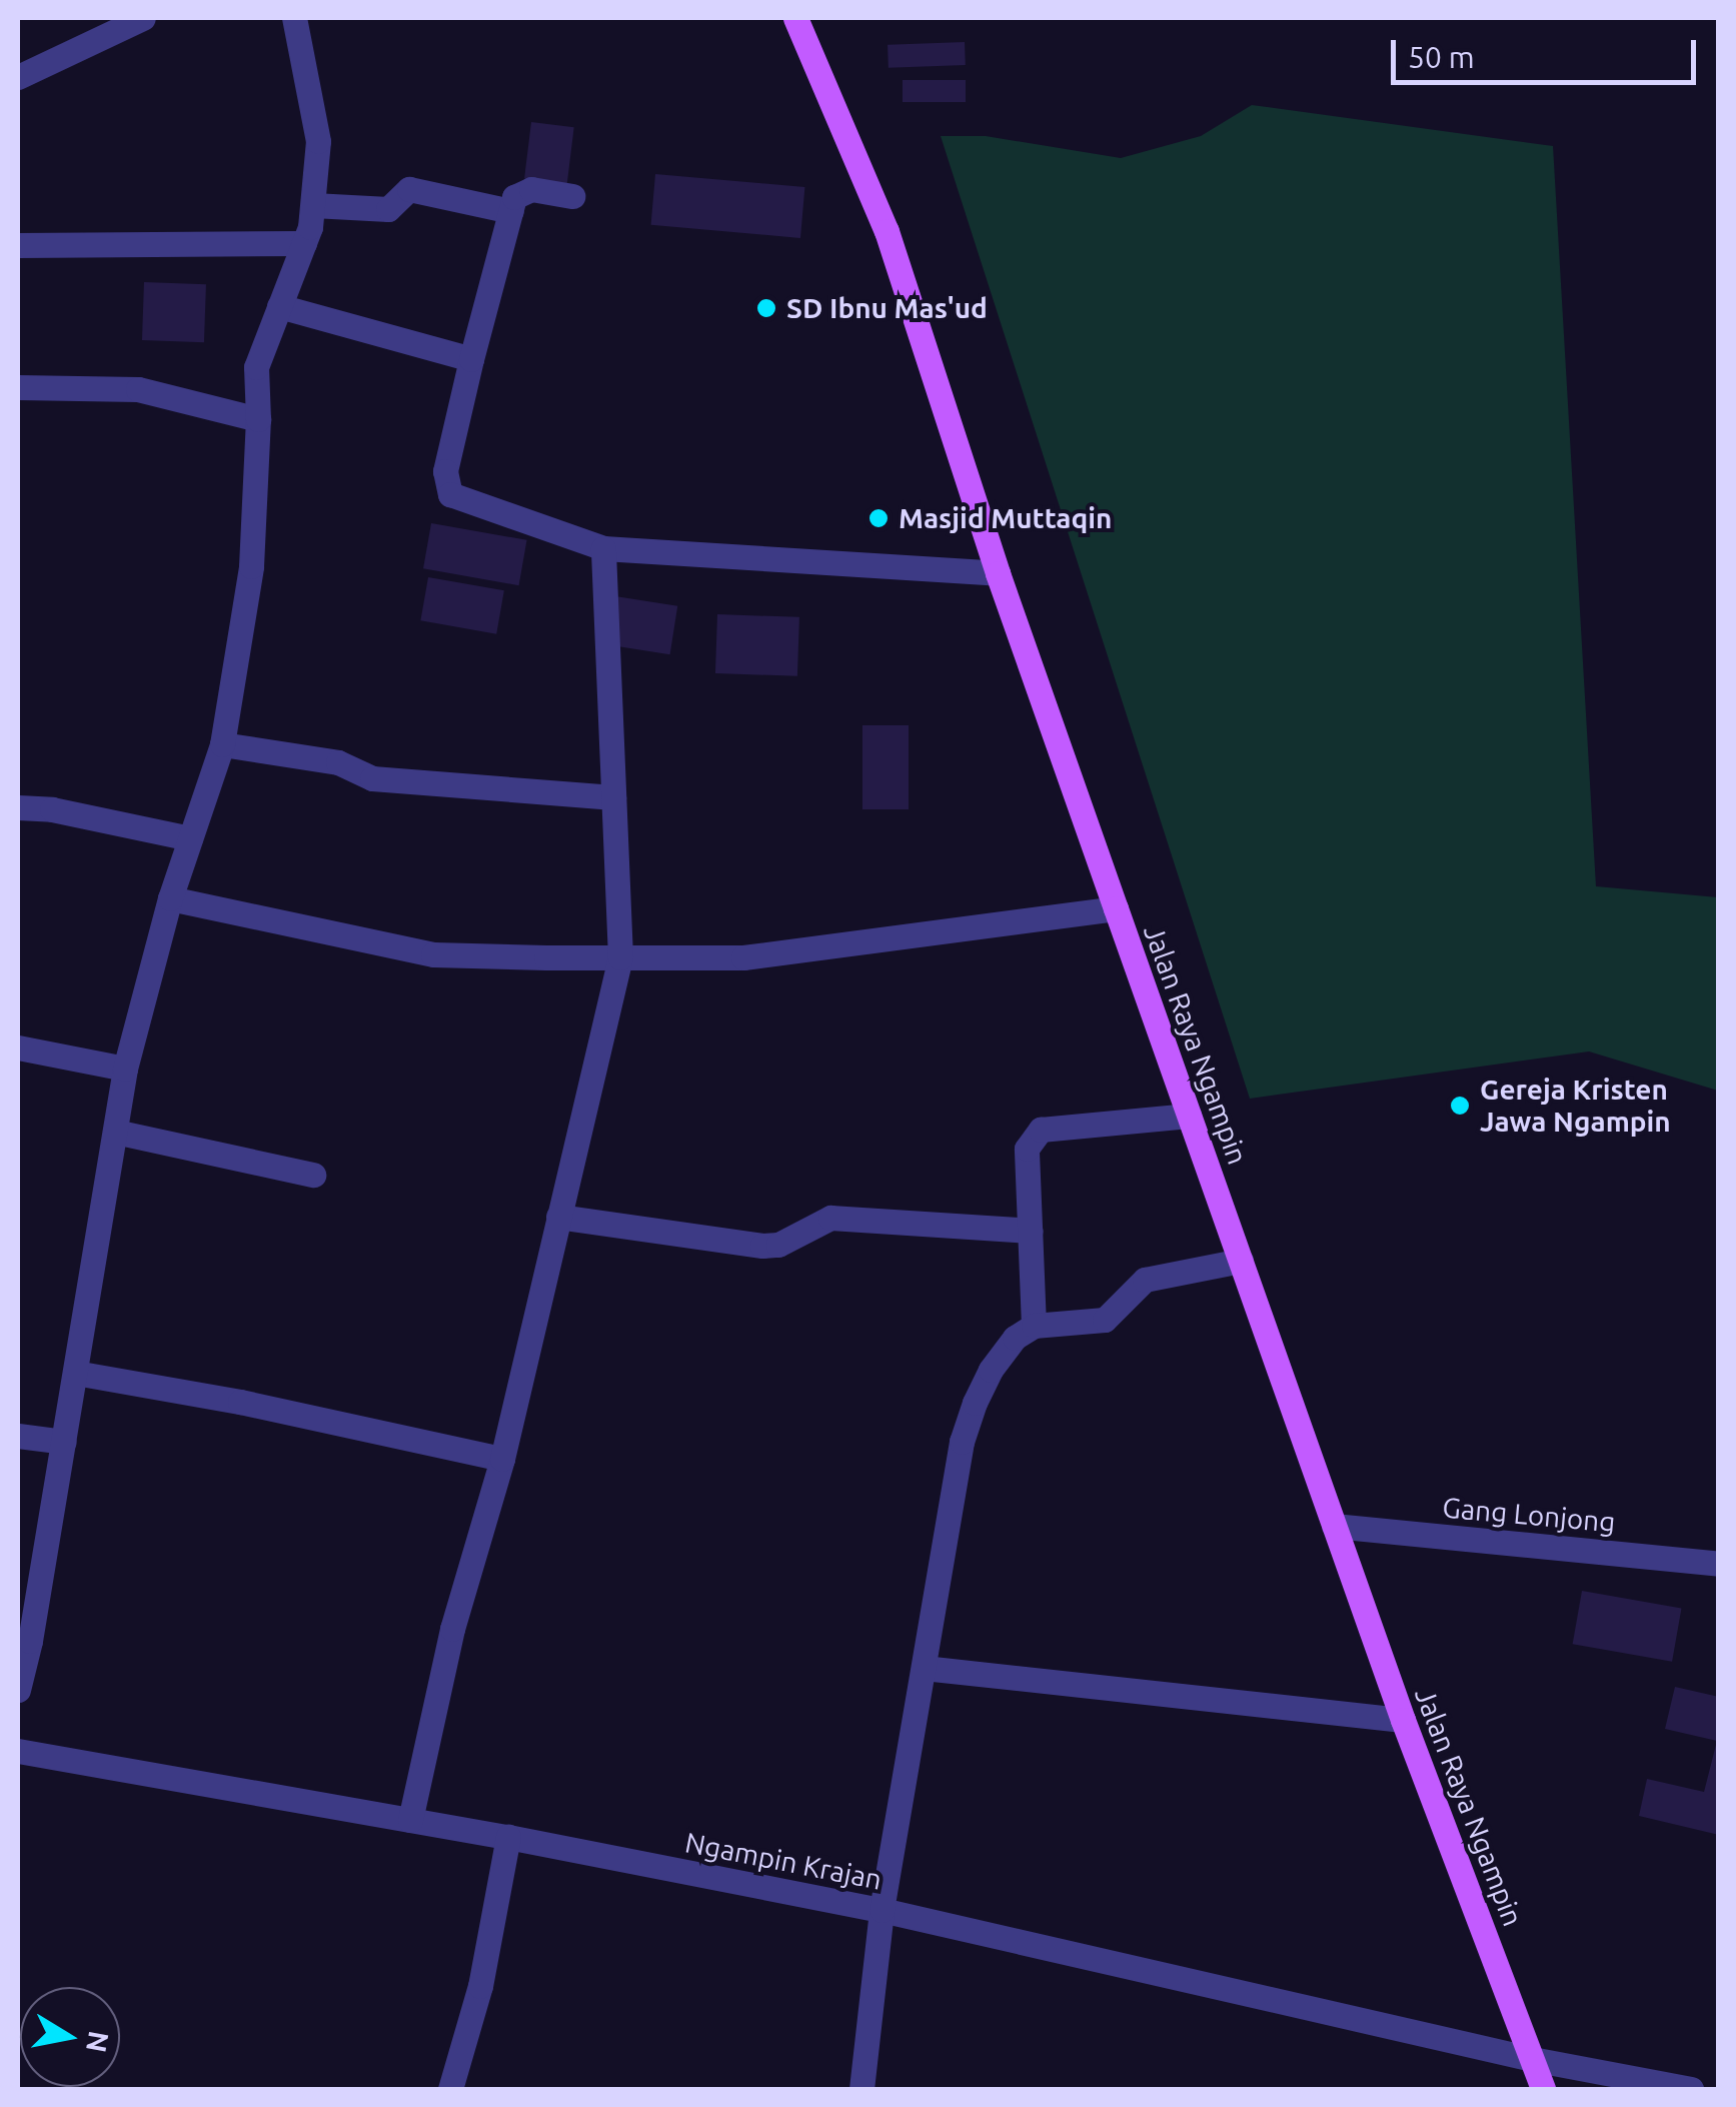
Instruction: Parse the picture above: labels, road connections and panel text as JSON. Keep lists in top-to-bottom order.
{
  "streets": {
    "main road": ["Jalan Raya Ngampin"],
    "street": ["Gang Lonjong", "Ngampin Krajan"]
  },
  "crossings": [
    ["Jalan Raya Ngampin", "Gang Lonjong"],
    ["Jalan Raya Ngampin", "Ngampin Krajan"]
  ],
  "places": ["SD Ibnu Mas'ud", "Masjid Muttaqin", "Gereja Kristen Jawa Ngampin"],
  "scale_bar": "50 m",
  "north": "right"
}
